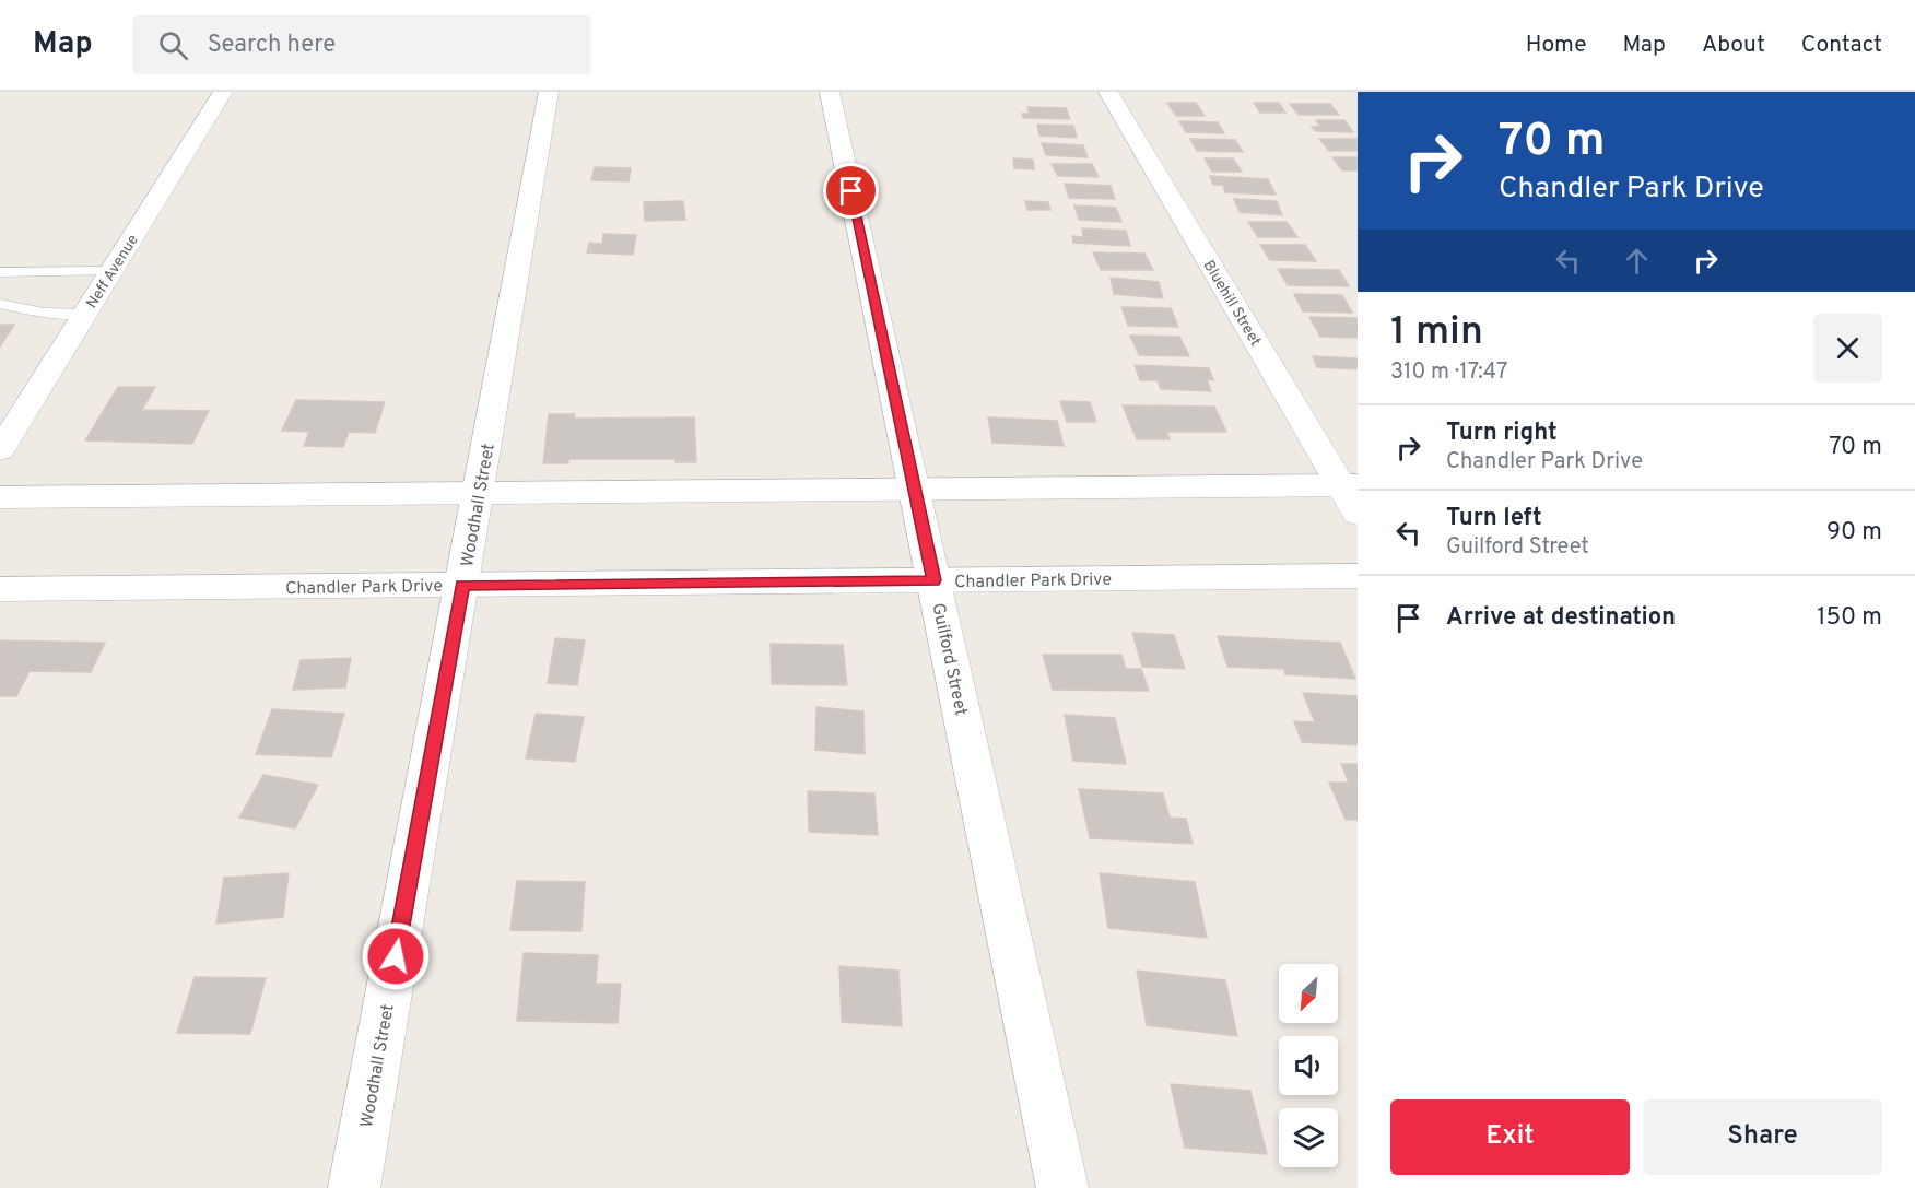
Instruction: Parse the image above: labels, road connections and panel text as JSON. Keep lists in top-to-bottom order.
{
  "streets": {
    "street": [
      "Neff Avenue",
      "Bluehill Street",
      "Woodhall Street",
      "Chandler Park Drive",
      "Guilford Street"
    ]
  },
  "crossings": [
    ["Woodhall Street", "Chandler Park Drive"],
    ["Chandler Park Drive", "Guilford Street"]
  ],
  "north": "bottom left",
  "page": {
    "header": "Map",
    "search": "Search here",
    "nav": [
      "Home",
      "Map",
      "About",
      "Contact"
    ],
    "turn": ["70 m", "Chandler Park Drive"],
    "heading": ["1 min", "310 m · 17:47"],
    "list": [
      {
        "name": "Turn right",
        "note": "Chandler Park Drive",
        "value": "70 m"
      },
      {
        "name": "Turn left",
        "note": "Guilford Street",
        "value": "90 m"
      },
      {
        "name": "Arrive at destination",
        "value": "150 m"
      }
    ],
    "buttons": ["Exit", "Share"]
  }
}
